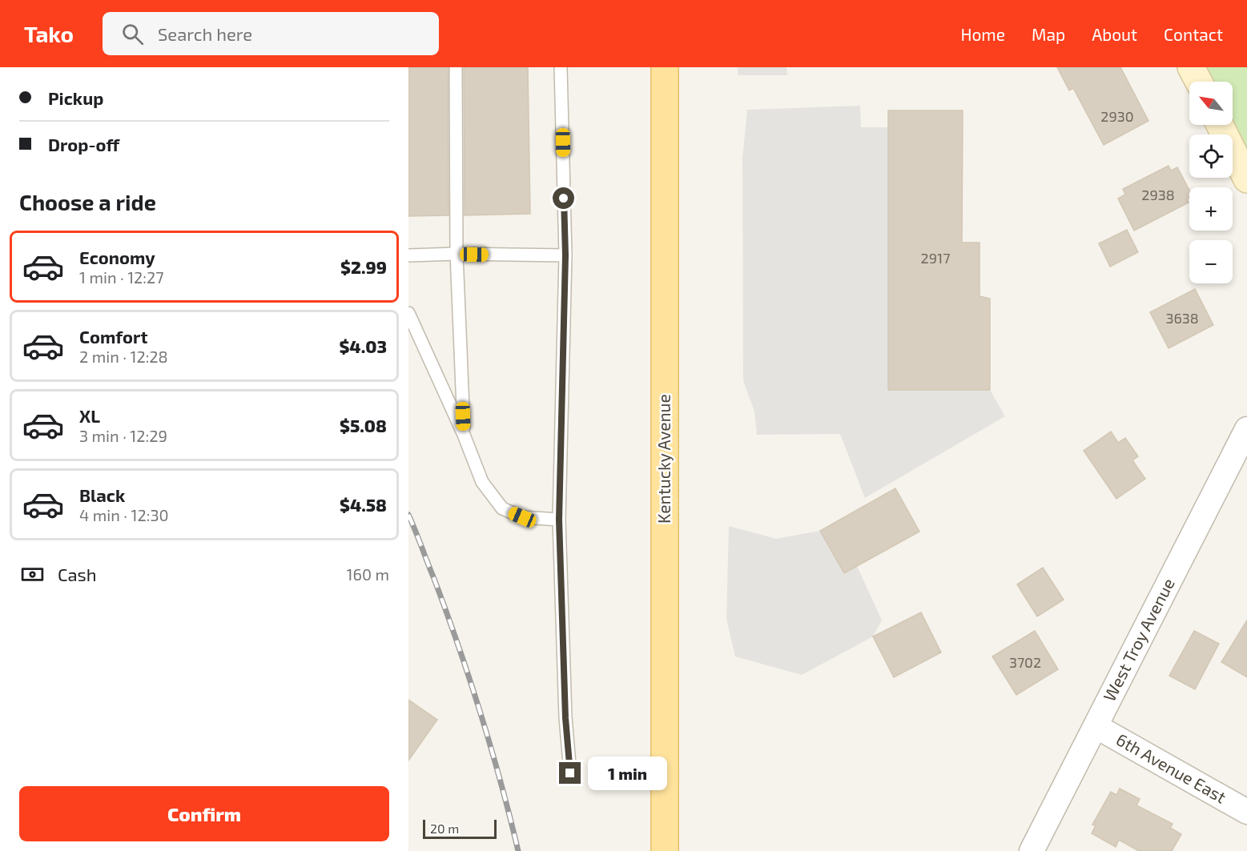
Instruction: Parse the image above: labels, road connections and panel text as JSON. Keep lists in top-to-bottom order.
{
  "streets": {
    "main road": ["Kentucky Avenue"],
    "street": ["West Troy Avenue", "6th Avenue East"]
  },
  "crossings": [
    ["West Troy Avenue", "6th Avenue East"]
  ],
  "house_numbers": [
    "2930",
    "2938",
    "2917",
    "3638",
    "3702"
  ],
  "scale_bar": "20 m",
  "north": "top left",
  "page": {
    "header": "Tako",
    "search": "Search here",
    "nav": [
      "Home",
      "Map",
      "About",
      "Contact"
    ],
    "banner": ["Pickup", "Drop-off"],
    "map_buttons": ["+", "−"],
    "heading": "Choose a ride",
    "list": [
      {
        "name": "Economy",
        "note": "1 min · 12:27",
        "value": "$2.99"
      },
      {
        "name": "Comfort",
        "note": "2 min · 12:28",
        "value": "$4.03"
      },
      {
        "name": "XL",
        "note": "3 min · 12:29",
        "value": "$5.08"
      },
      {
        "name": "Black",
        "note": "4 min · 12:30",
        "value": "$4.58"
      }
    ],
    "pay": ["Cash", "160 m"],
    "bubble": "1 min",
    "buttons": "Confirm",
    "scale": "20 m"
  }
}
